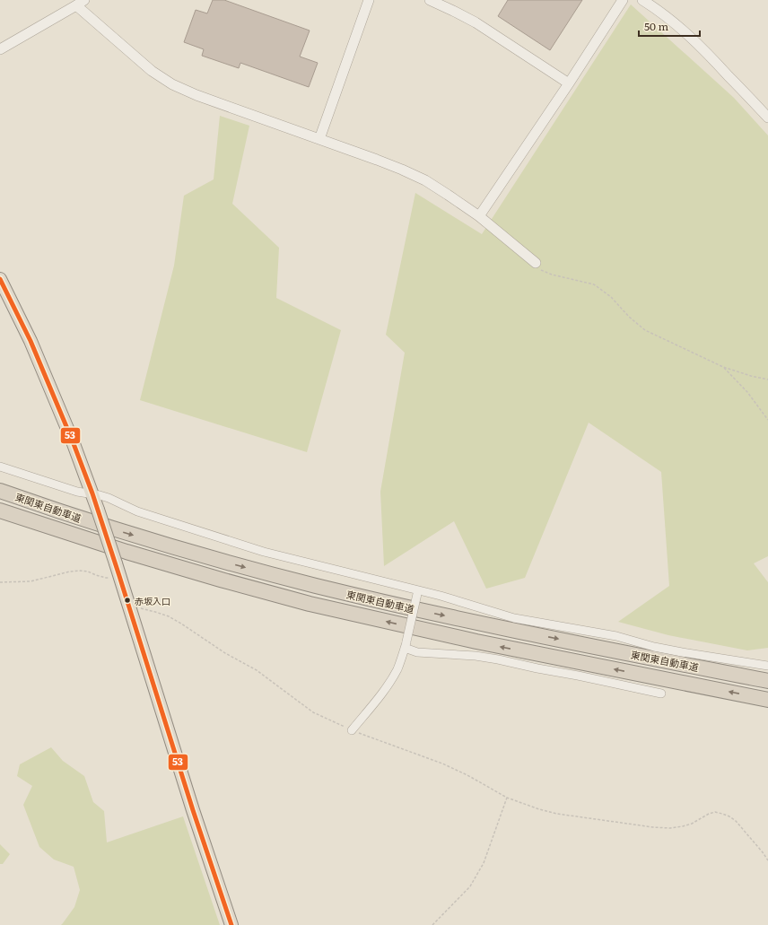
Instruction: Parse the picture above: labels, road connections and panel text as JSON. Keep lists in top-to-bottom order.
{
  "streets": {
    "highway": ["東関東自動車道"]
  },
  "places": ["赤坂入口"],
  "lines": ["transit line 53"],
  "scale_bar": "50 m"
}
